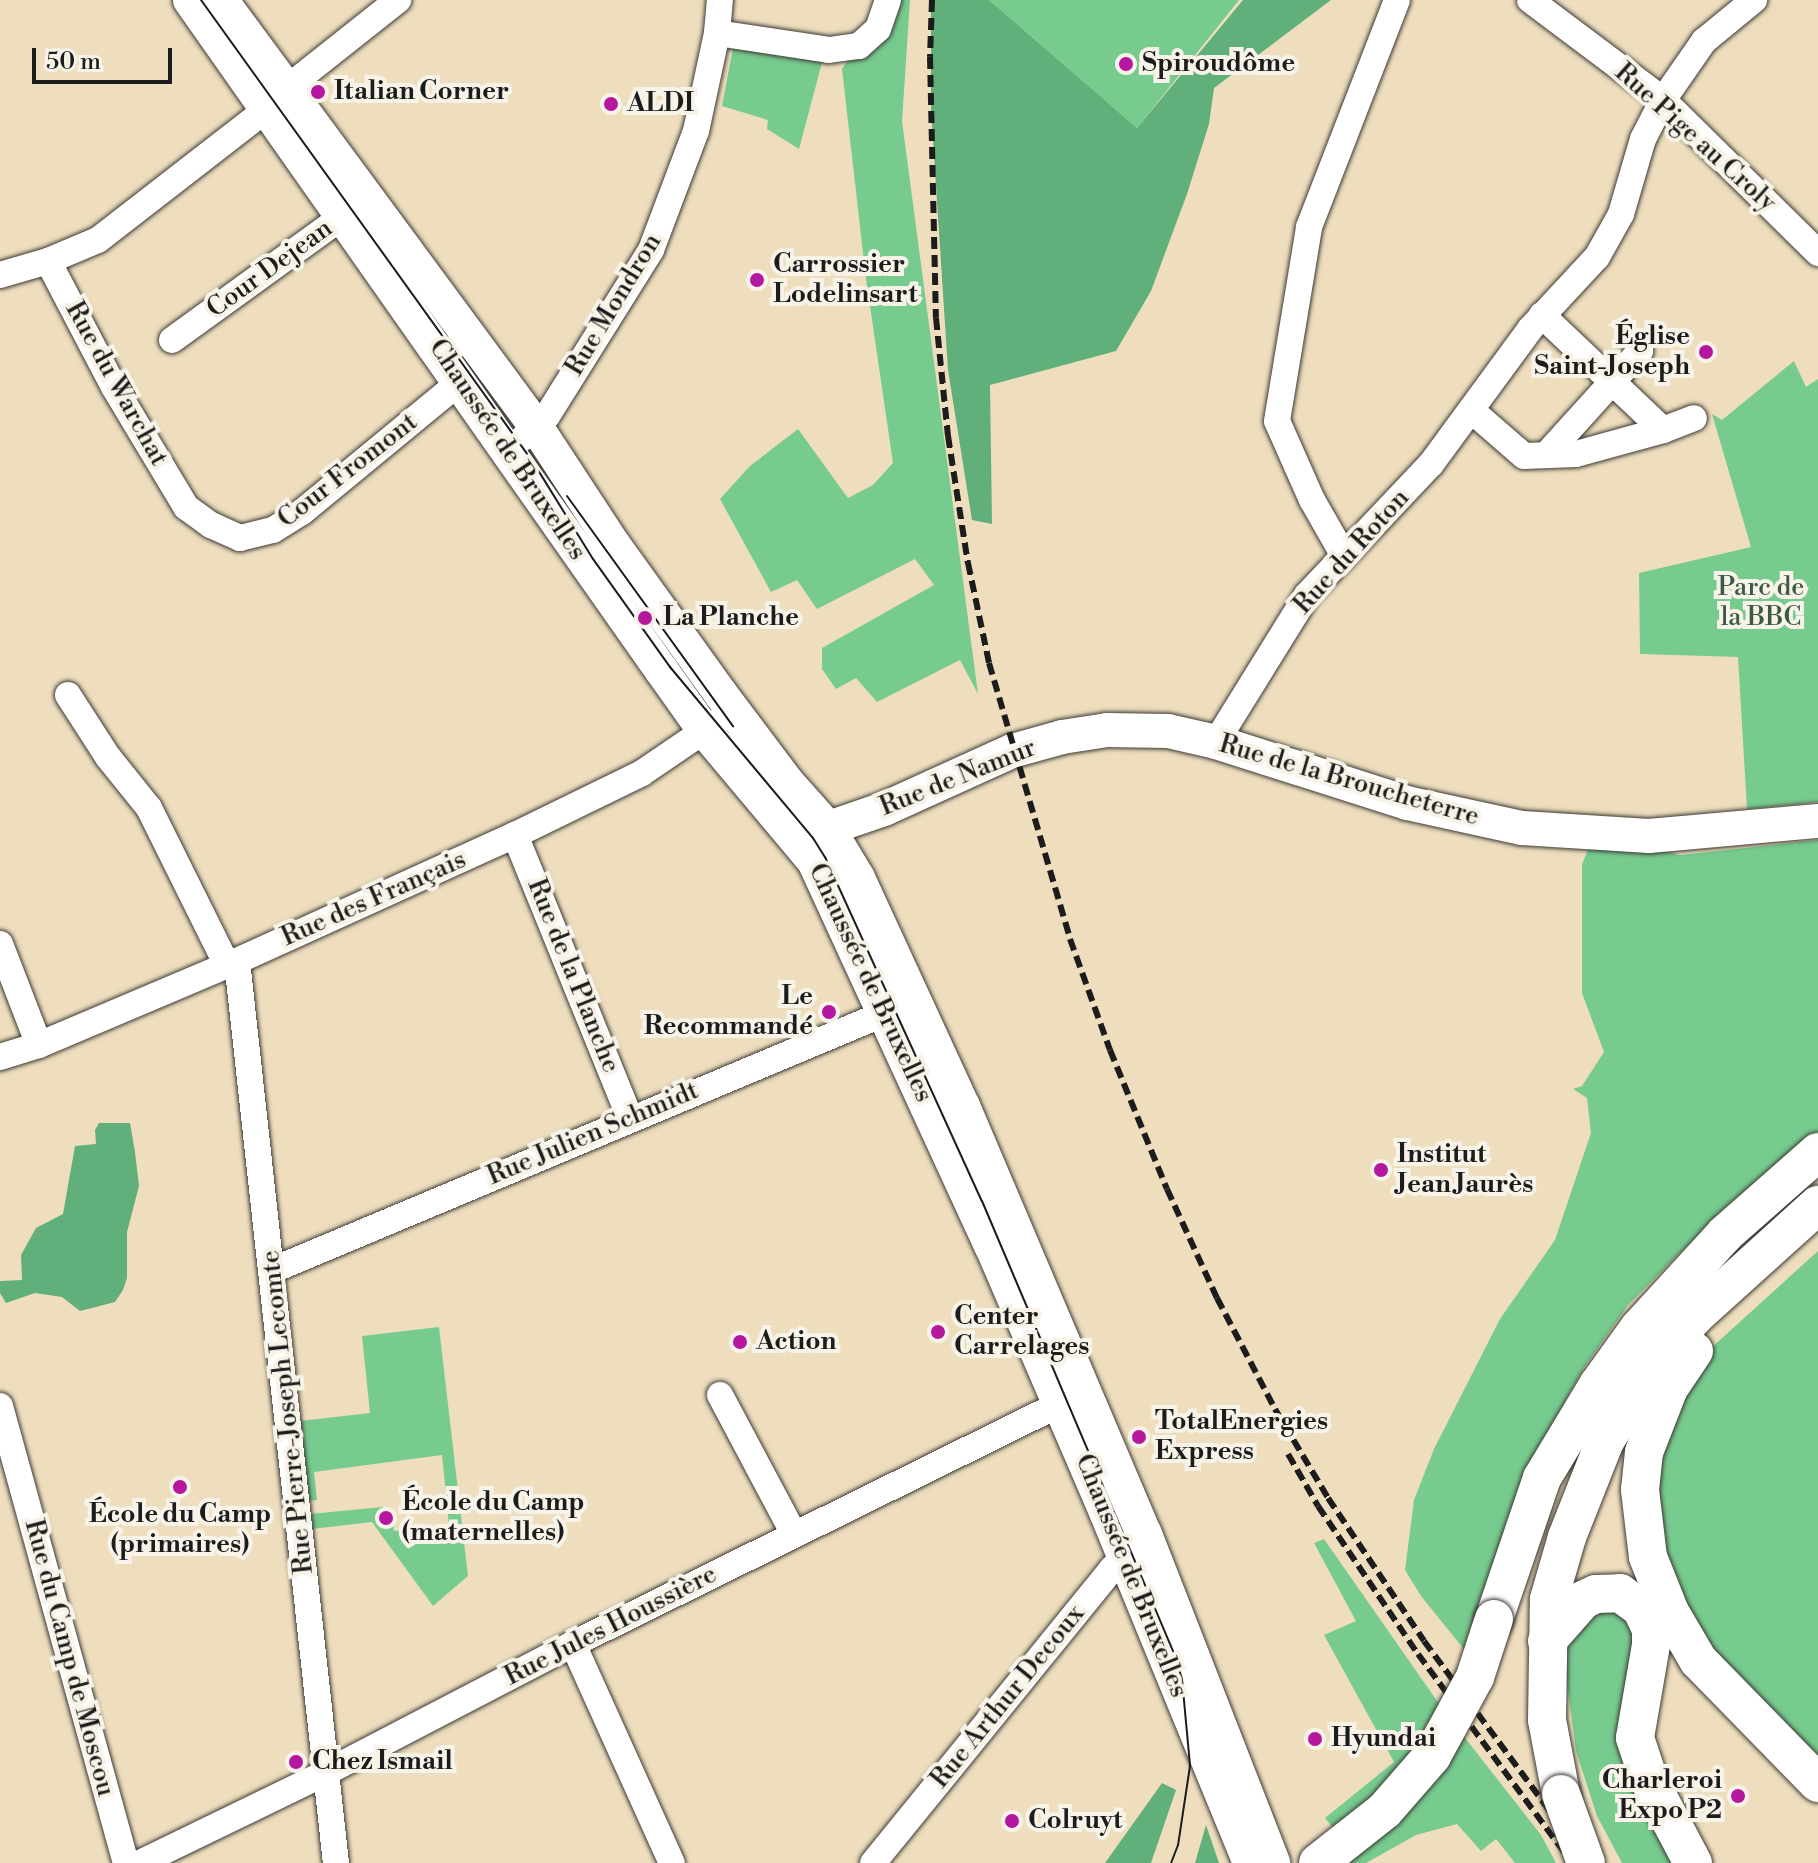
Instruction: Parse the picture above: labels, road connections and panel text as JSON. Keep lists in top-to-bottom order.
{
  "streets": {
    "main road": ["Chaussée de Bruxelles", "Rue de Namur", "Rue de la Broucheterre"],
    "street": [
      "Rue Pige au Croly",
      "Cour Dejean",
      "Rue Mondron",
      "Rue du Warchat",
      "Cour Fromont",
      "Rue du Roton",
      "Rue des Français",
      "Rue de la Planche",
      "Rue Julien Schmidt",
      "Rue Pierre-Joseph Lecomte",
      "Rue Jules Houssière",
      "Rue du Camp de Moscou",
      "Rue Arthur Decoux"
    ]
  },
  "crossings": [
    ["Rue Pige au Croly", "Rue du Roton"],
    ["Cour Dejean", "Chaussée de Bruxelles"],
    ["Rue Mondron", "Chaussée de Bruxelles"],
    ["Rue du Warchat", "Cour Fromont"],
    ["Chaussée de Bruxelles", "Cour Fromont"],
    ["Chaussée de Bruxelles", "Rue de Namur"],
    ["Chaussée de Bruxelles", "Rue des Français"],
    ["Chaussée de Bruxelles", "Rue Julien Schmidt"],
    ["Chaussée de Bruxelles", "Rue Jules Houssière"],
    ["Chaussée de Bruxelles", "Rue Arthur Decoux"],
    ["Rue du Roton", "Rue de la Broucheterre"],
    ["Rue de Namur", "Rue de la Broucheterre"],
    ["Rue des Français", "Rue de la Planche"],
    ["Rue des Français", "Rue Pierre-Joseph Lecomte"],
    ["Rue de la Planche", "Rue Julien Schmidt"],
    ["Rue Julien Schmidt", "Rue Pierre-Joseph Lecomte"],
    ["Rue Pierre-Joseph Lecomte", "Rue Jules Houssière"]
  ],
  "parks": ["Parc de la BBC"],
  "places": [
    "Spiroudôme",
    "Italian Corner",
    "ALDI",
    "Carrossier Lodelinsart",
    "Église Saint-Joseph",
    "La Planche",
    "Le Recommandé",
    "Institut Jean Jaurès",
    "Center Carrelages",
    "Action",
    "TotalEnergies Express",
    "École du Camp (primaires)",
    "École du Camp (maternelles)",
    "Hyundai",
    "Chez Ismail",
    "Charleroi Expo P2",
    "Colruyt"
  ],
  "scale_bar": "50 m"
}
